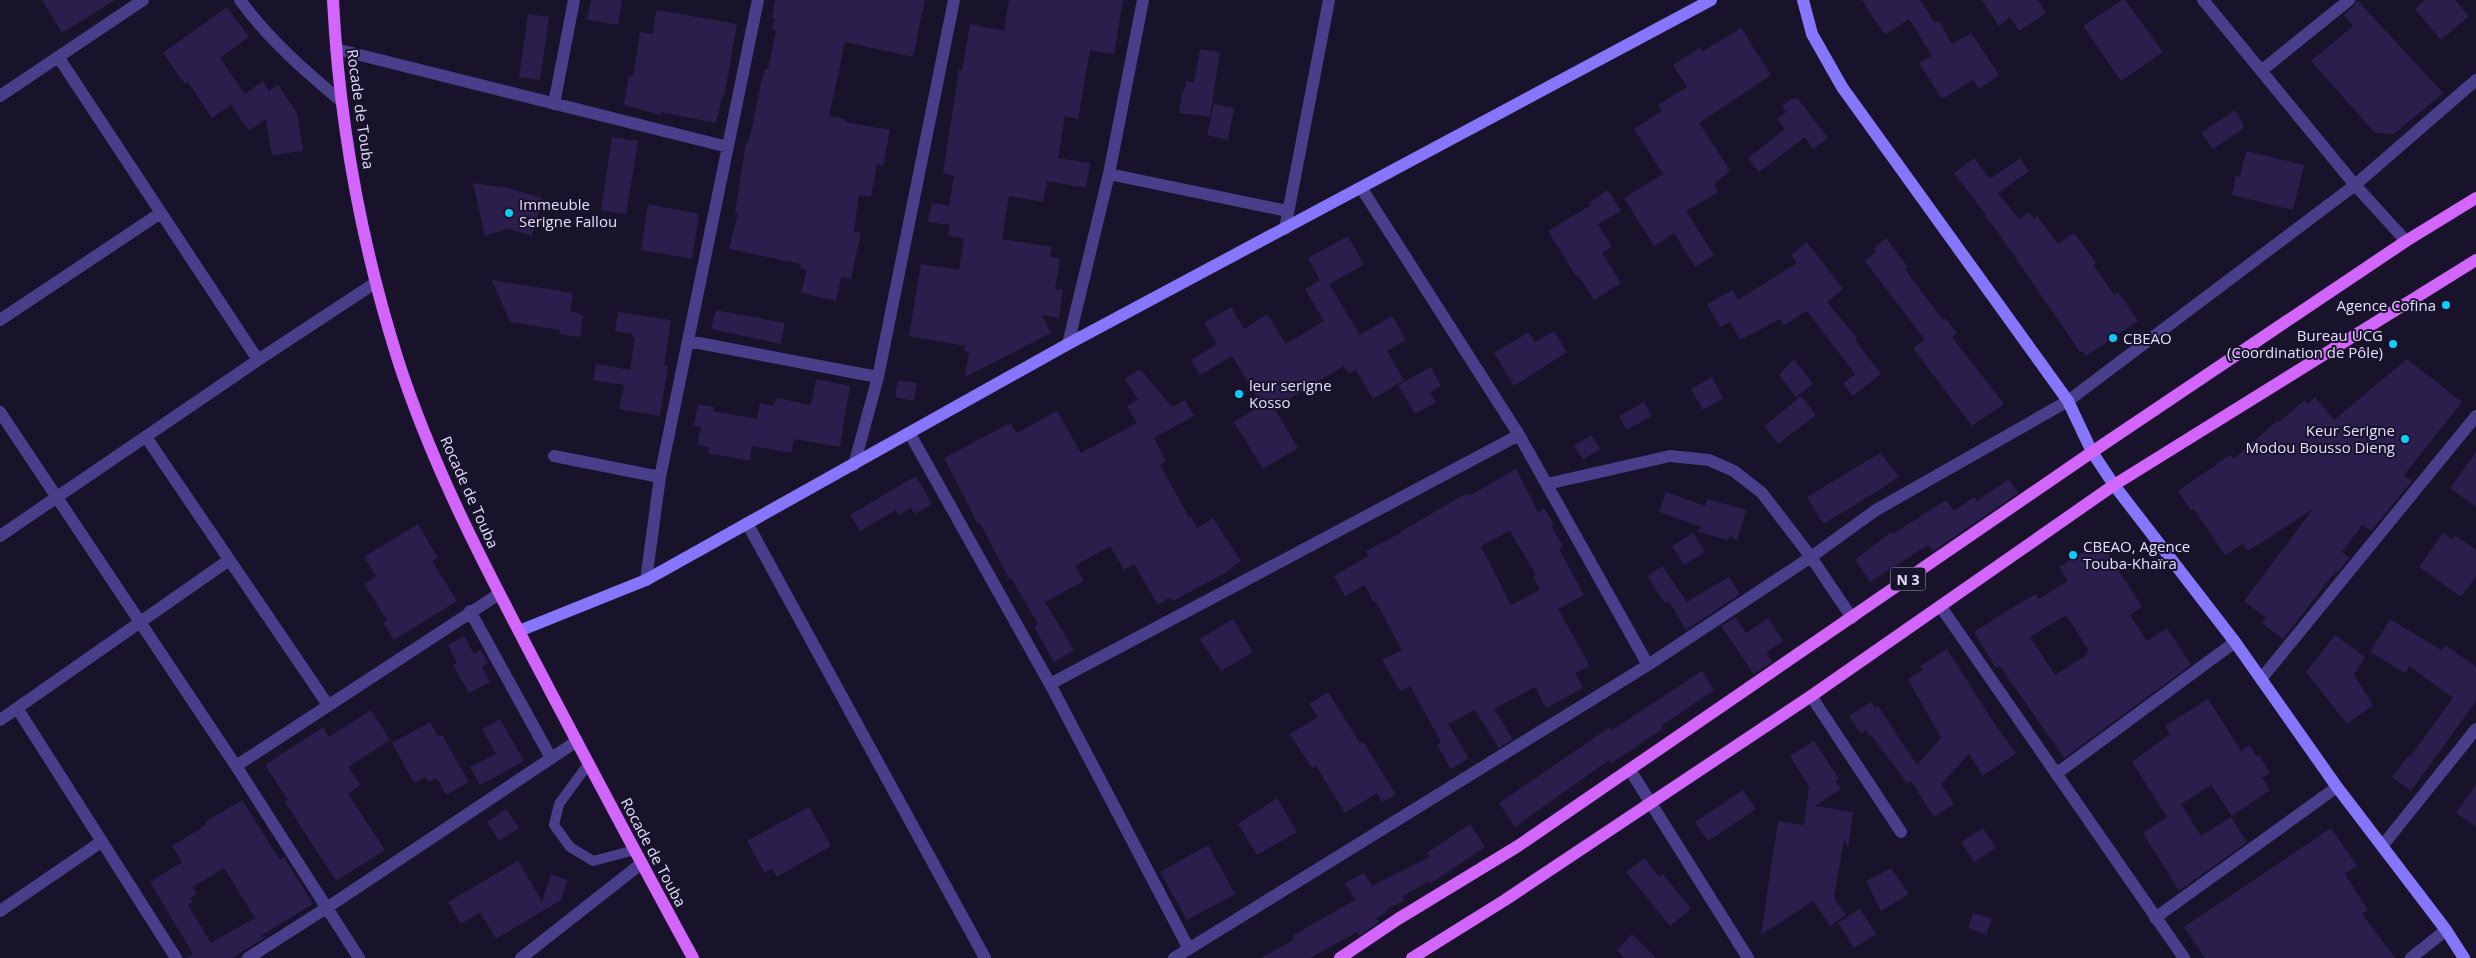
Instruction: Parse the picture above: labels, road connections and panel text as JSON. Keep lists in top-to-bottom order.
{
  "streets": {
    "main road": ["Rocade de Touba", "N 3"]
  },
  "places": [
    "Immeuble Serigne Fallou",
    "Agence Cofina",
    "CBEAO",
    "Bureau UCG (Coordination de Pôle)",
    "leur serigne Kosso",
    "Keur Serigne Modou Bousso Dieng",
    "CBEAO, Agence Touba-Khaïra"
  ]
}
